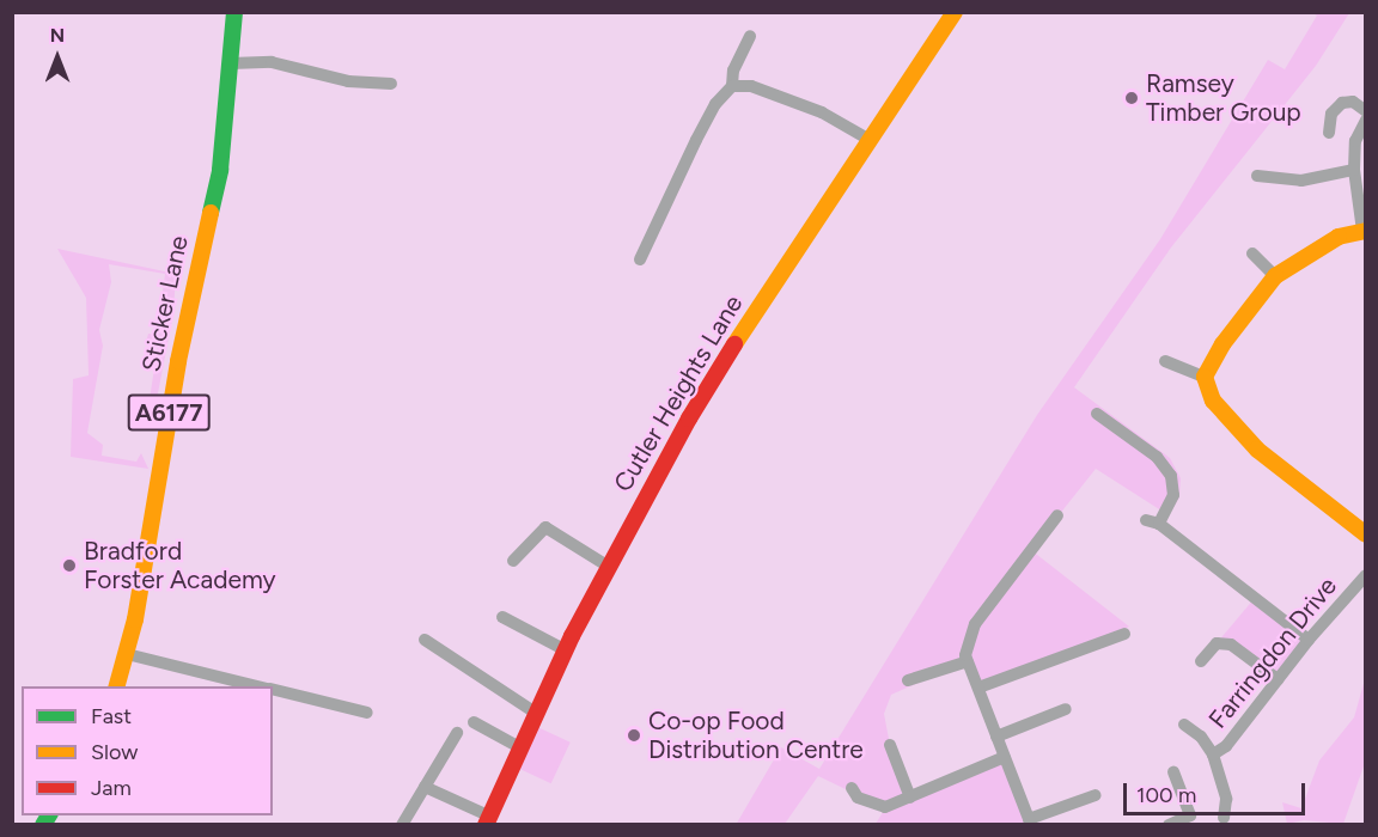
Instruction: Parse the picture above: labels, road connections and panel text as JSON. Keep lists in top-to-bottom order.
{
  "streets": {
    "main road": ["Sticker Lane", "Cutler Heights Lane", "A6177"],
    "street": ["Farringdon Drive"]
  },
  "places": ["Ramsey Timber Group", "Bradford Forster Academy", "Co-op Food Distribution Centre"],
  "legend": ["Fast", "Slow", "Jam"],
  "scale_bar": "100 m",
  "north": "top"
}
